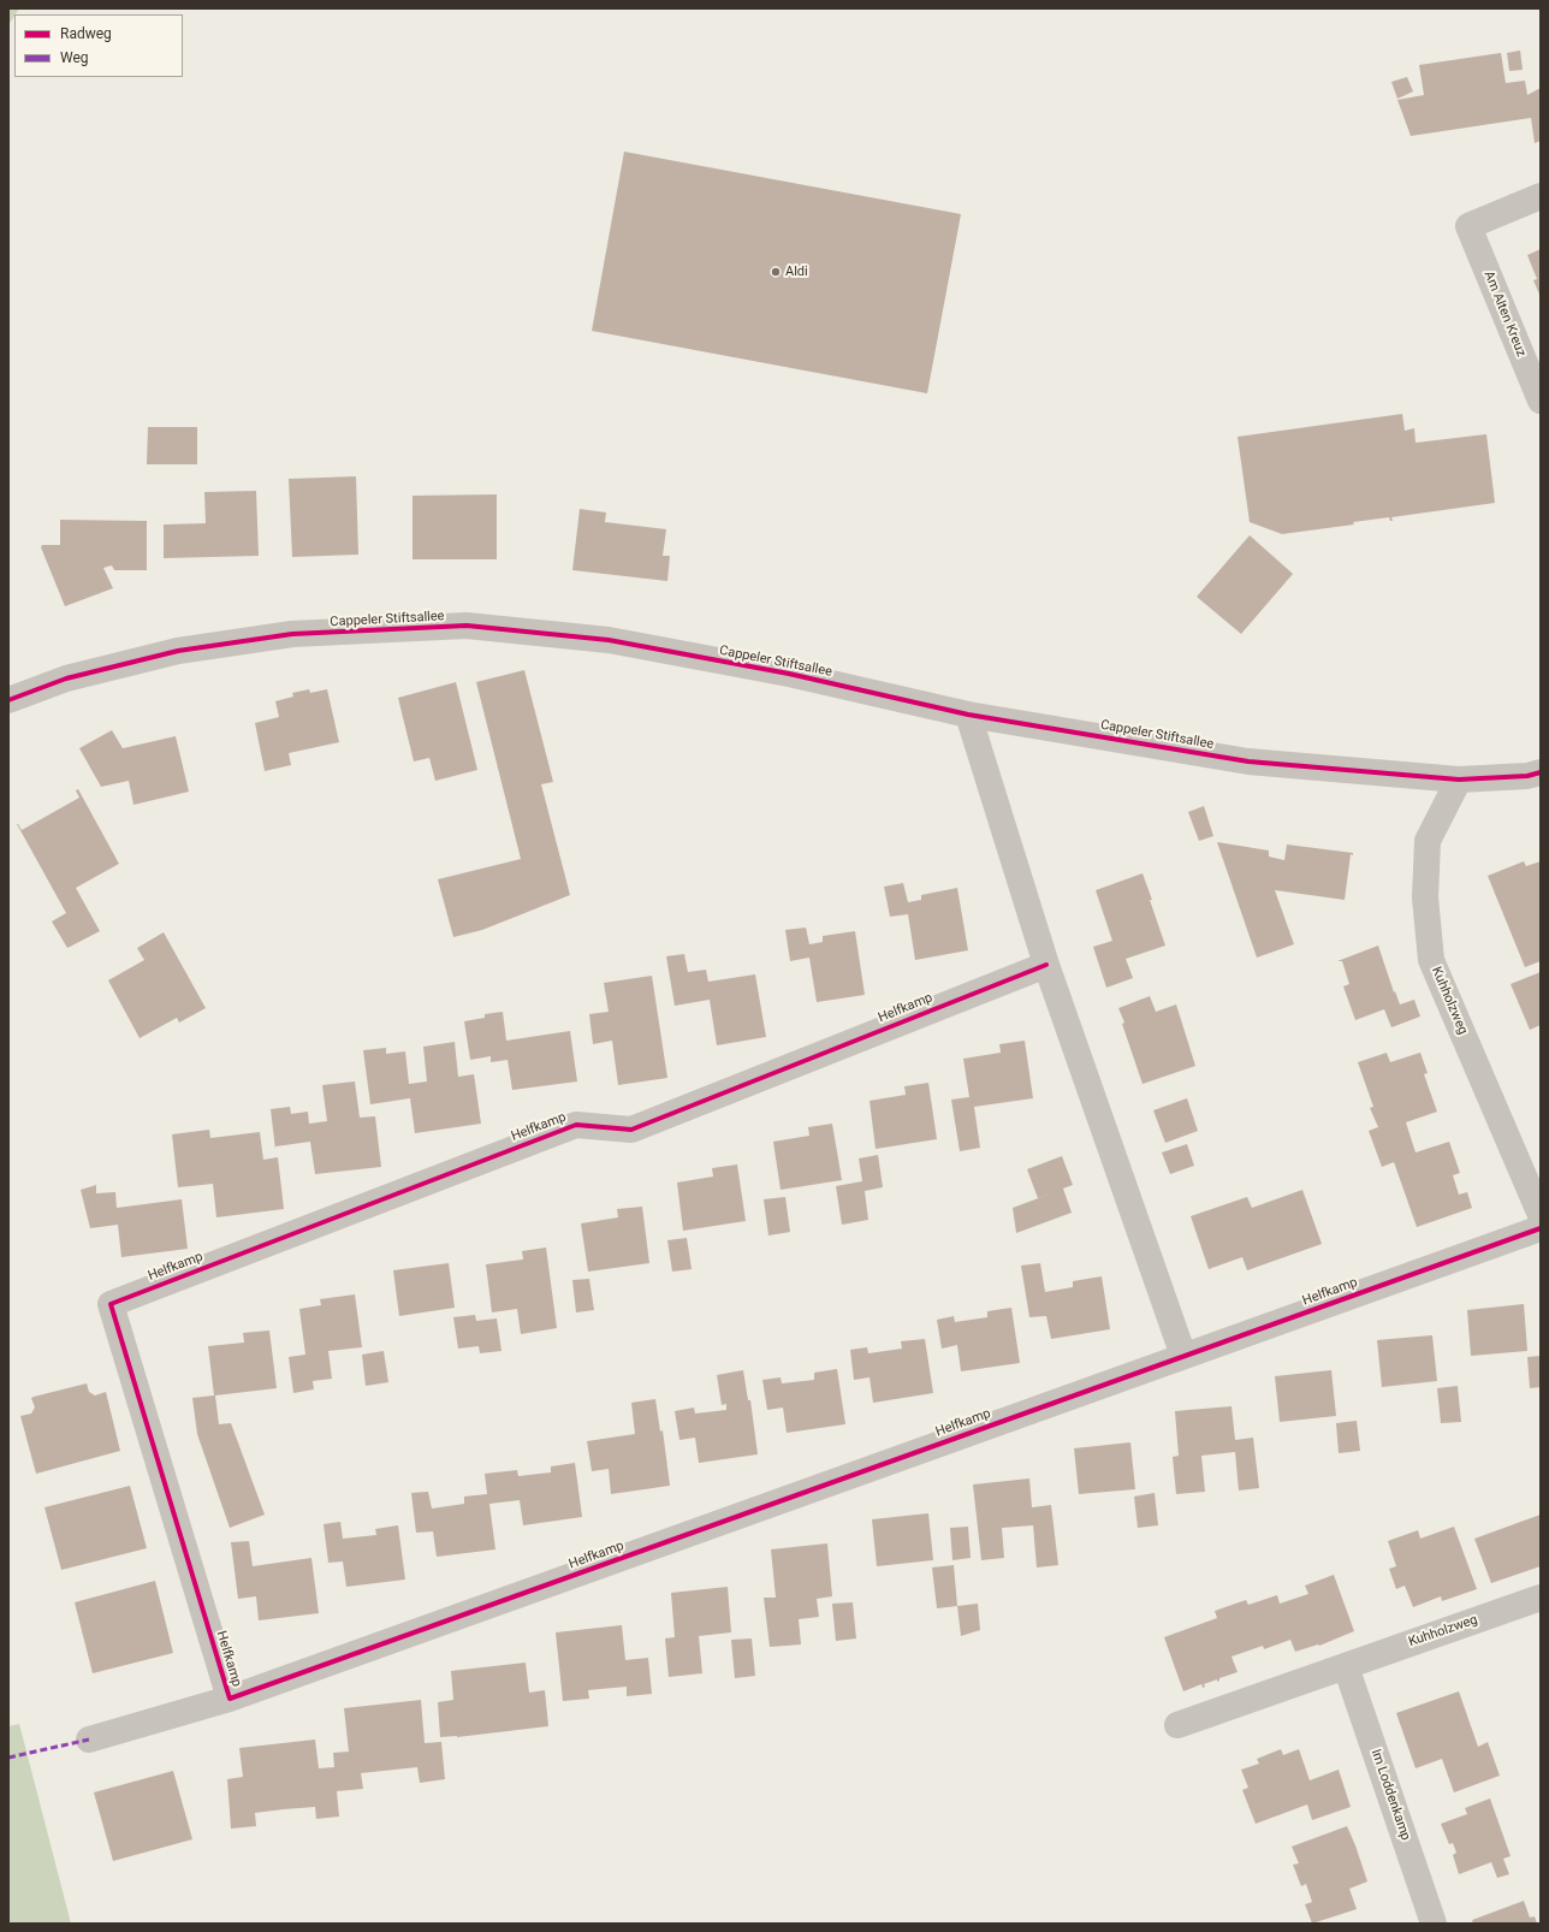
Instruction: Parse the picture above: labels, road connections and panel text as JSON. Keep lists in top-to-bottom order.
{
  "streets": {
    "street": [
      "Am Alten Kreuz",
      "Cappeler Stiftsallee",
      "Kuhholzweg",
      "Helfkamp",
      "Im Loddenkamp"
    ]
  },
  "crossings": [
    ["Cappeler Stiftsallee", "Kuhholzweg"],
    ["Kuhholzweg", "Im Loddenkamp"]
  ],
  "places": ["Aldi"],
  "legend": ["Radweg", "Weg"]
}
